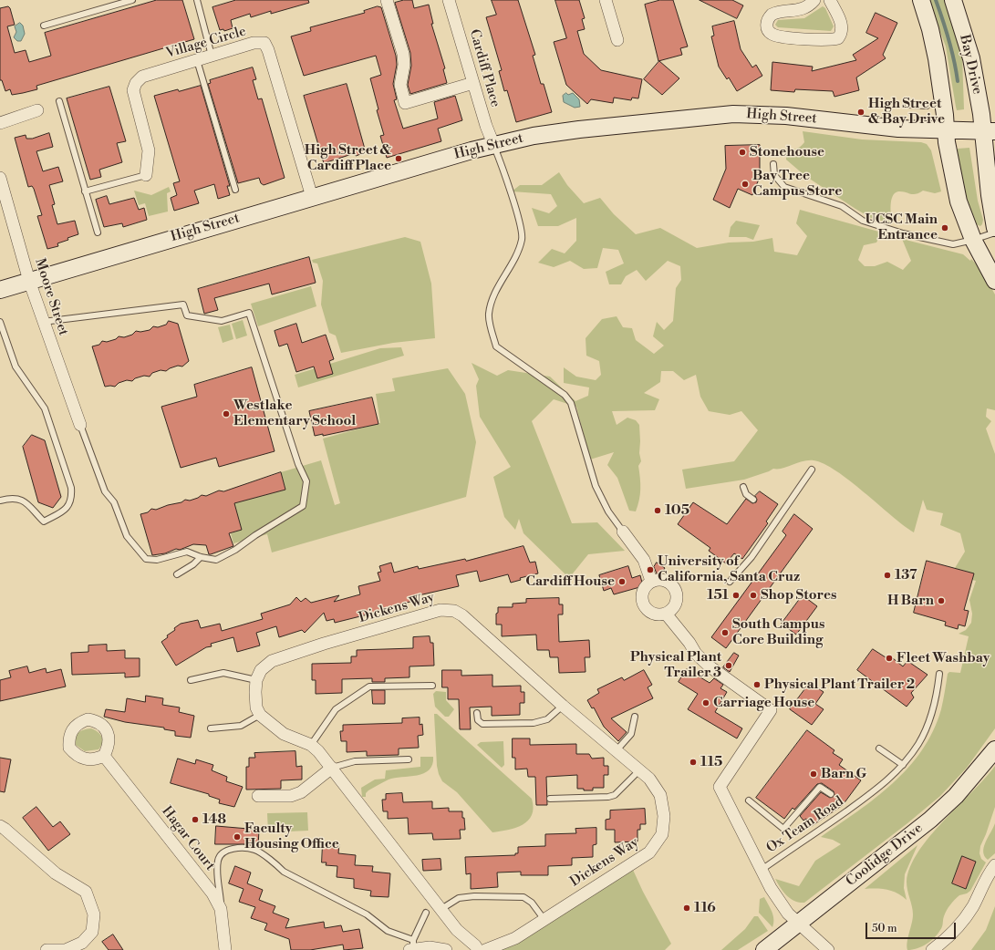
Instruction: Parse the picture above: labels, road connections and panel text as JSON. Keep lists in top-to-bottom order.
{
  "streets": {
    "main road": ["Bay Drive", "High Street", "Coolidge Drive"],
    "street": [
      "Village Circle",
      "Cardiff Place",
      "Moore Street",
      "Dickens Way",
      "Hagar Court"
    ],
    "lane": ["Ox Team Road"]
  },
  "crossings": [
    ["Village Circle", "High Street"],
    ["Bay Drive", "High Street"],
    ["Cardiff Place", "High Street"],
    ["High Street", "Moore Street"]
  ],
  "places": [
    "High Street & Bay Drive",
    "Stonehouse",
    "High Street & Cardiff Place",
    "Bay Tree Campus Store",
    "UCSC Main Entrance",
    "Westlake Elementary School",
    "105",
    "University of California, Santa Cruz",
    "137",
    "Cardiff House",
    "151",
    "Shop Stores",
    "H Barn",
    "South Campus Core Building",
    "Fleet Washbay",
    "Physical Plant Trailer 3",
    "Physical Plant Trailer 2",
    "Carriage House",
    "115",
    "Barn G",
    "148",
    "Faculty Housing Office",
    "116"
  ],
  "scale_bar": "50 m"
}
